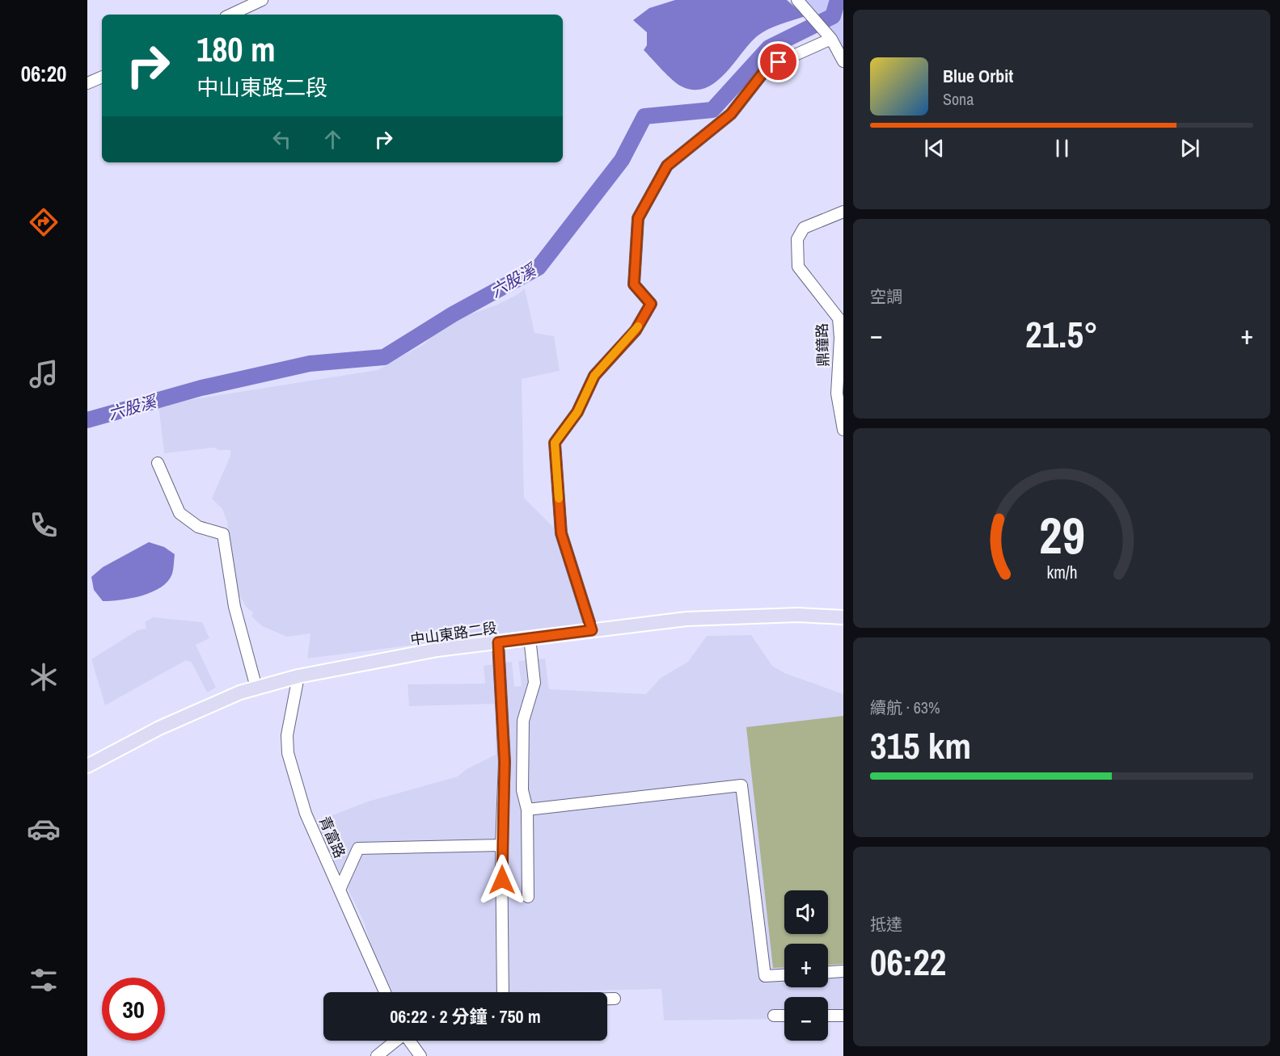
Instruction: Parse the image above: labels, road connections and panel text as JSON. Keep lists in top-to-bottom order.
{
  "streets": {
    "main road": ["中山東路二段"],
    "street": ["鼎鐘路", "青富路"]
  },
  "crossings": [
    ["中山東路二段", "青富路"]
  ],
  "water": ["六股溪"],
  "page": {
    "tabs": "06:20",
    "turn": ["180 m", "中山東路二段"],
    "song": ["Blue Orbit", "Sona"],
    "tile": [
      "空調",
      ["續航 · 63%", "315 km"],
      ["抵達", "06:22"]
    ],
    "heat": ["−", "21.5°", "+"],
    "map_buttons": ["+", "−"],
    "limit": "30",
    "trip": "06:22 · 2 分鐘 · 750 m",
    "gauge": ["29", "km/h"]
  }
}
